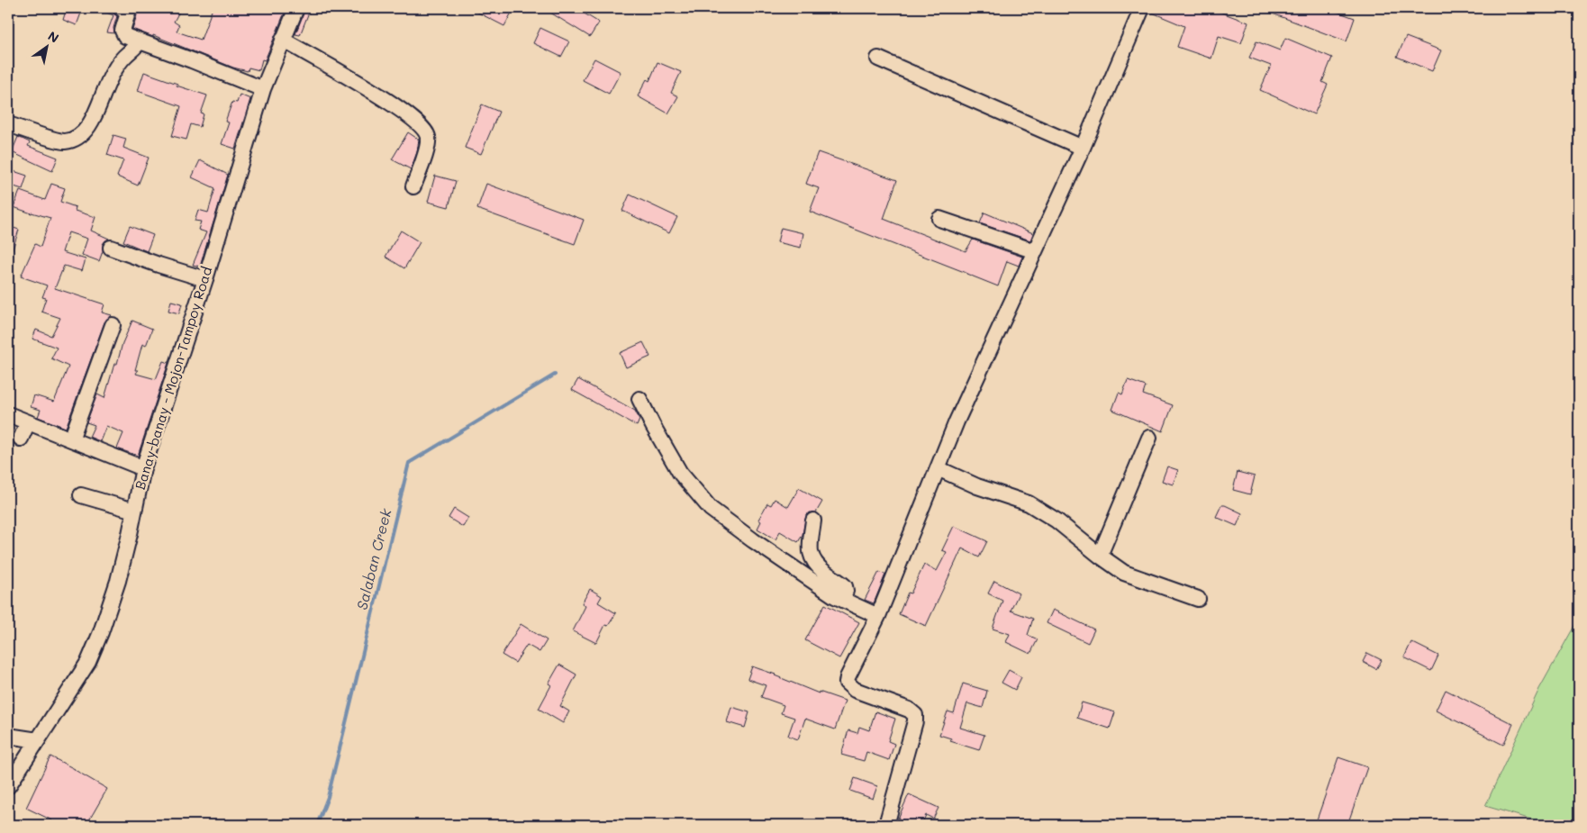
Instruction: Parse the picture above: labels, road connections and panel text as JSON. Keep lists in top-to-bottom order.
{
  "streets": {
    "street": ["Banay-banay - Mojon-Tampoy Road"]
  },
  "water": ["Salaban Creek"],
  "north": "top right"
}
